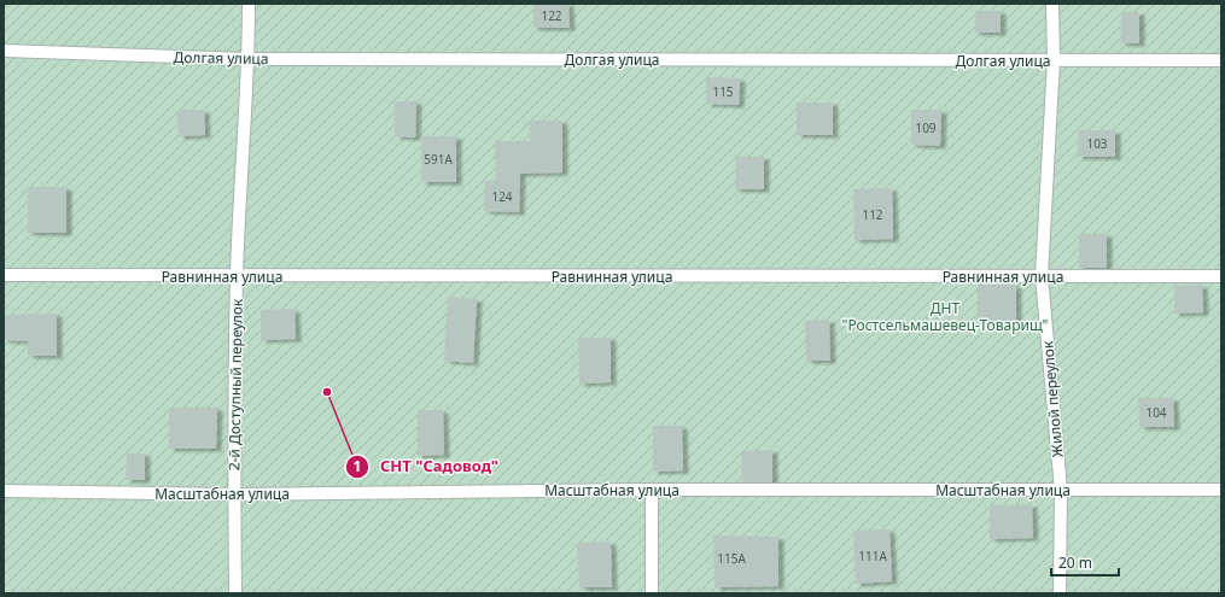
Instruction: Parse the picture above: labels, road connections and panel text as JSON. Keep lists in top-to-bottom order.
{
  "streets": {
    "lane": [
      "Долгая улица",
      "Равнинная улица",
      "2-й Доступный переулок",
      "Жилой переулок",
      "Масштабная улица"
    ]
  },
  "crossings": [
    ["Долгая улица", "2-й Доступный переулок"],
    ["Долгая улица", "Жилой переулок"],
    ["Равнинная улица", "2-й Доступный переулок"],
    ["Равнинная улица", "Жилой переулок"],
    ["2-й Доступный переулок", "Масштабная улица"],
    ["Жилой переулок", "Масштабная улица"]
  ],
  "parks": ["ДНТ \"Ростсельмашевец-Товарищ\""],
  "places": ["СНТ \"Садовод\""],
  "house_numbers": [
    "122",
    "115",
    "109",
    "103",
    "591А",
    "124",
    "112",
    "104",
    "111А",
    "115А"
  ],
  "scale_bar": "20 m"
}
